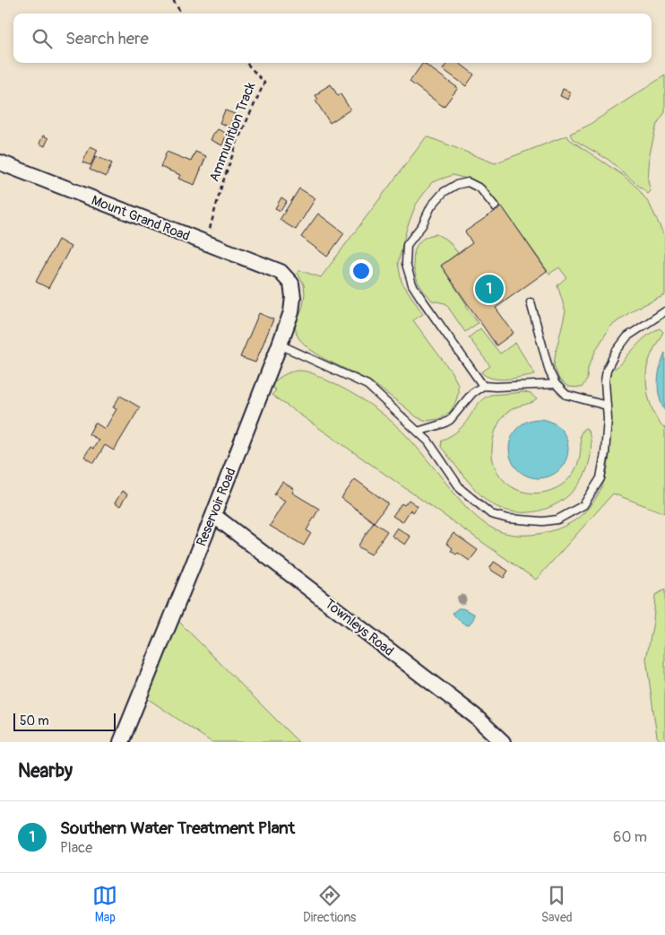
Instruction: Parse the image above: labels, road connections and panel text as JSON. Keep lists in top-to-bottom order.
{
  "streets": {
    "street": ["Mount Grand Road", "Reservoir Road", "Townleys Road"],
    "path": ["Ammunition Track"]
  },
  "crossings": [
    ["Ammunition Track", "Mount Grand Road"],
    ["Mount Grand Road", "Reservoir Road"],
    ["Reservoir Road", "Townleys Road"]
  ],
  "scale_bar": "50 m",
  "page": {
    "search": "Search here",
    "pins": "1",
    "scale": "50 m",
    "heading": "Nearby",
    "list": [
      {
        "mark": "1",
        "name": "Southern Water Treatment Plant",
        "note": "Place",
        "value": "60 m"
      }
    ],
    "nav": ["Map", "Directions", "Saved"]
  }
}
